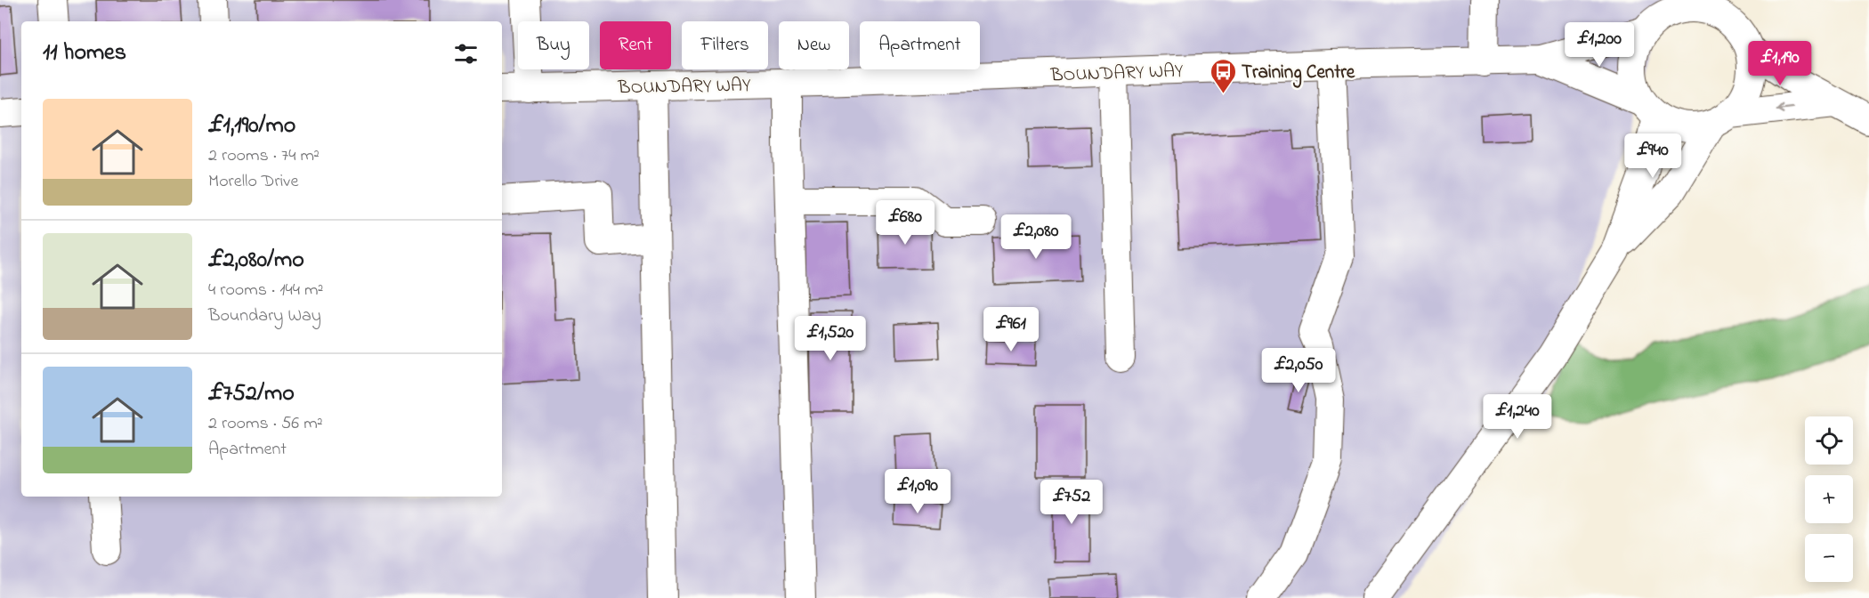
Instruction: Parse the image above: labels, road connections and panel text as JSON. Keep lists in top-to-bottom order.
{
  "streets": {
    "street": ["BOUNDARY WAY"]
  },
  "places": {
    "bus stop": ["Training Centre"]
  },
  "page": {
    "chip": [
      "Buy",
      "Rent",
      "Filters",
      "New",
      "Apartment"
    ],
    "heading": "11 homes",
    "price": [
      "£1,200",
      "£1,190",
      "£940",
      "£680",
      "£2,080",
      "£961",
      "£1,520",
      "£2,050",
      "£1,240",
      "£1,090",
      "£752"
    ],
    "list": [
      {
        "name": "£1,190/mo",
        "note": "2 rooms · 74 m² · Morello Drive"
      },
      {
        "name": "£2,080/mo",
        "note": "4 rooms · 144 m² · Boundary Way"
      },
      {
        "name": "£752/mo",
        "note": "2 rooms · 56 m² · Apartment"
      }
    ],
    "map_buttons": ["+", "−"]
  }
}
